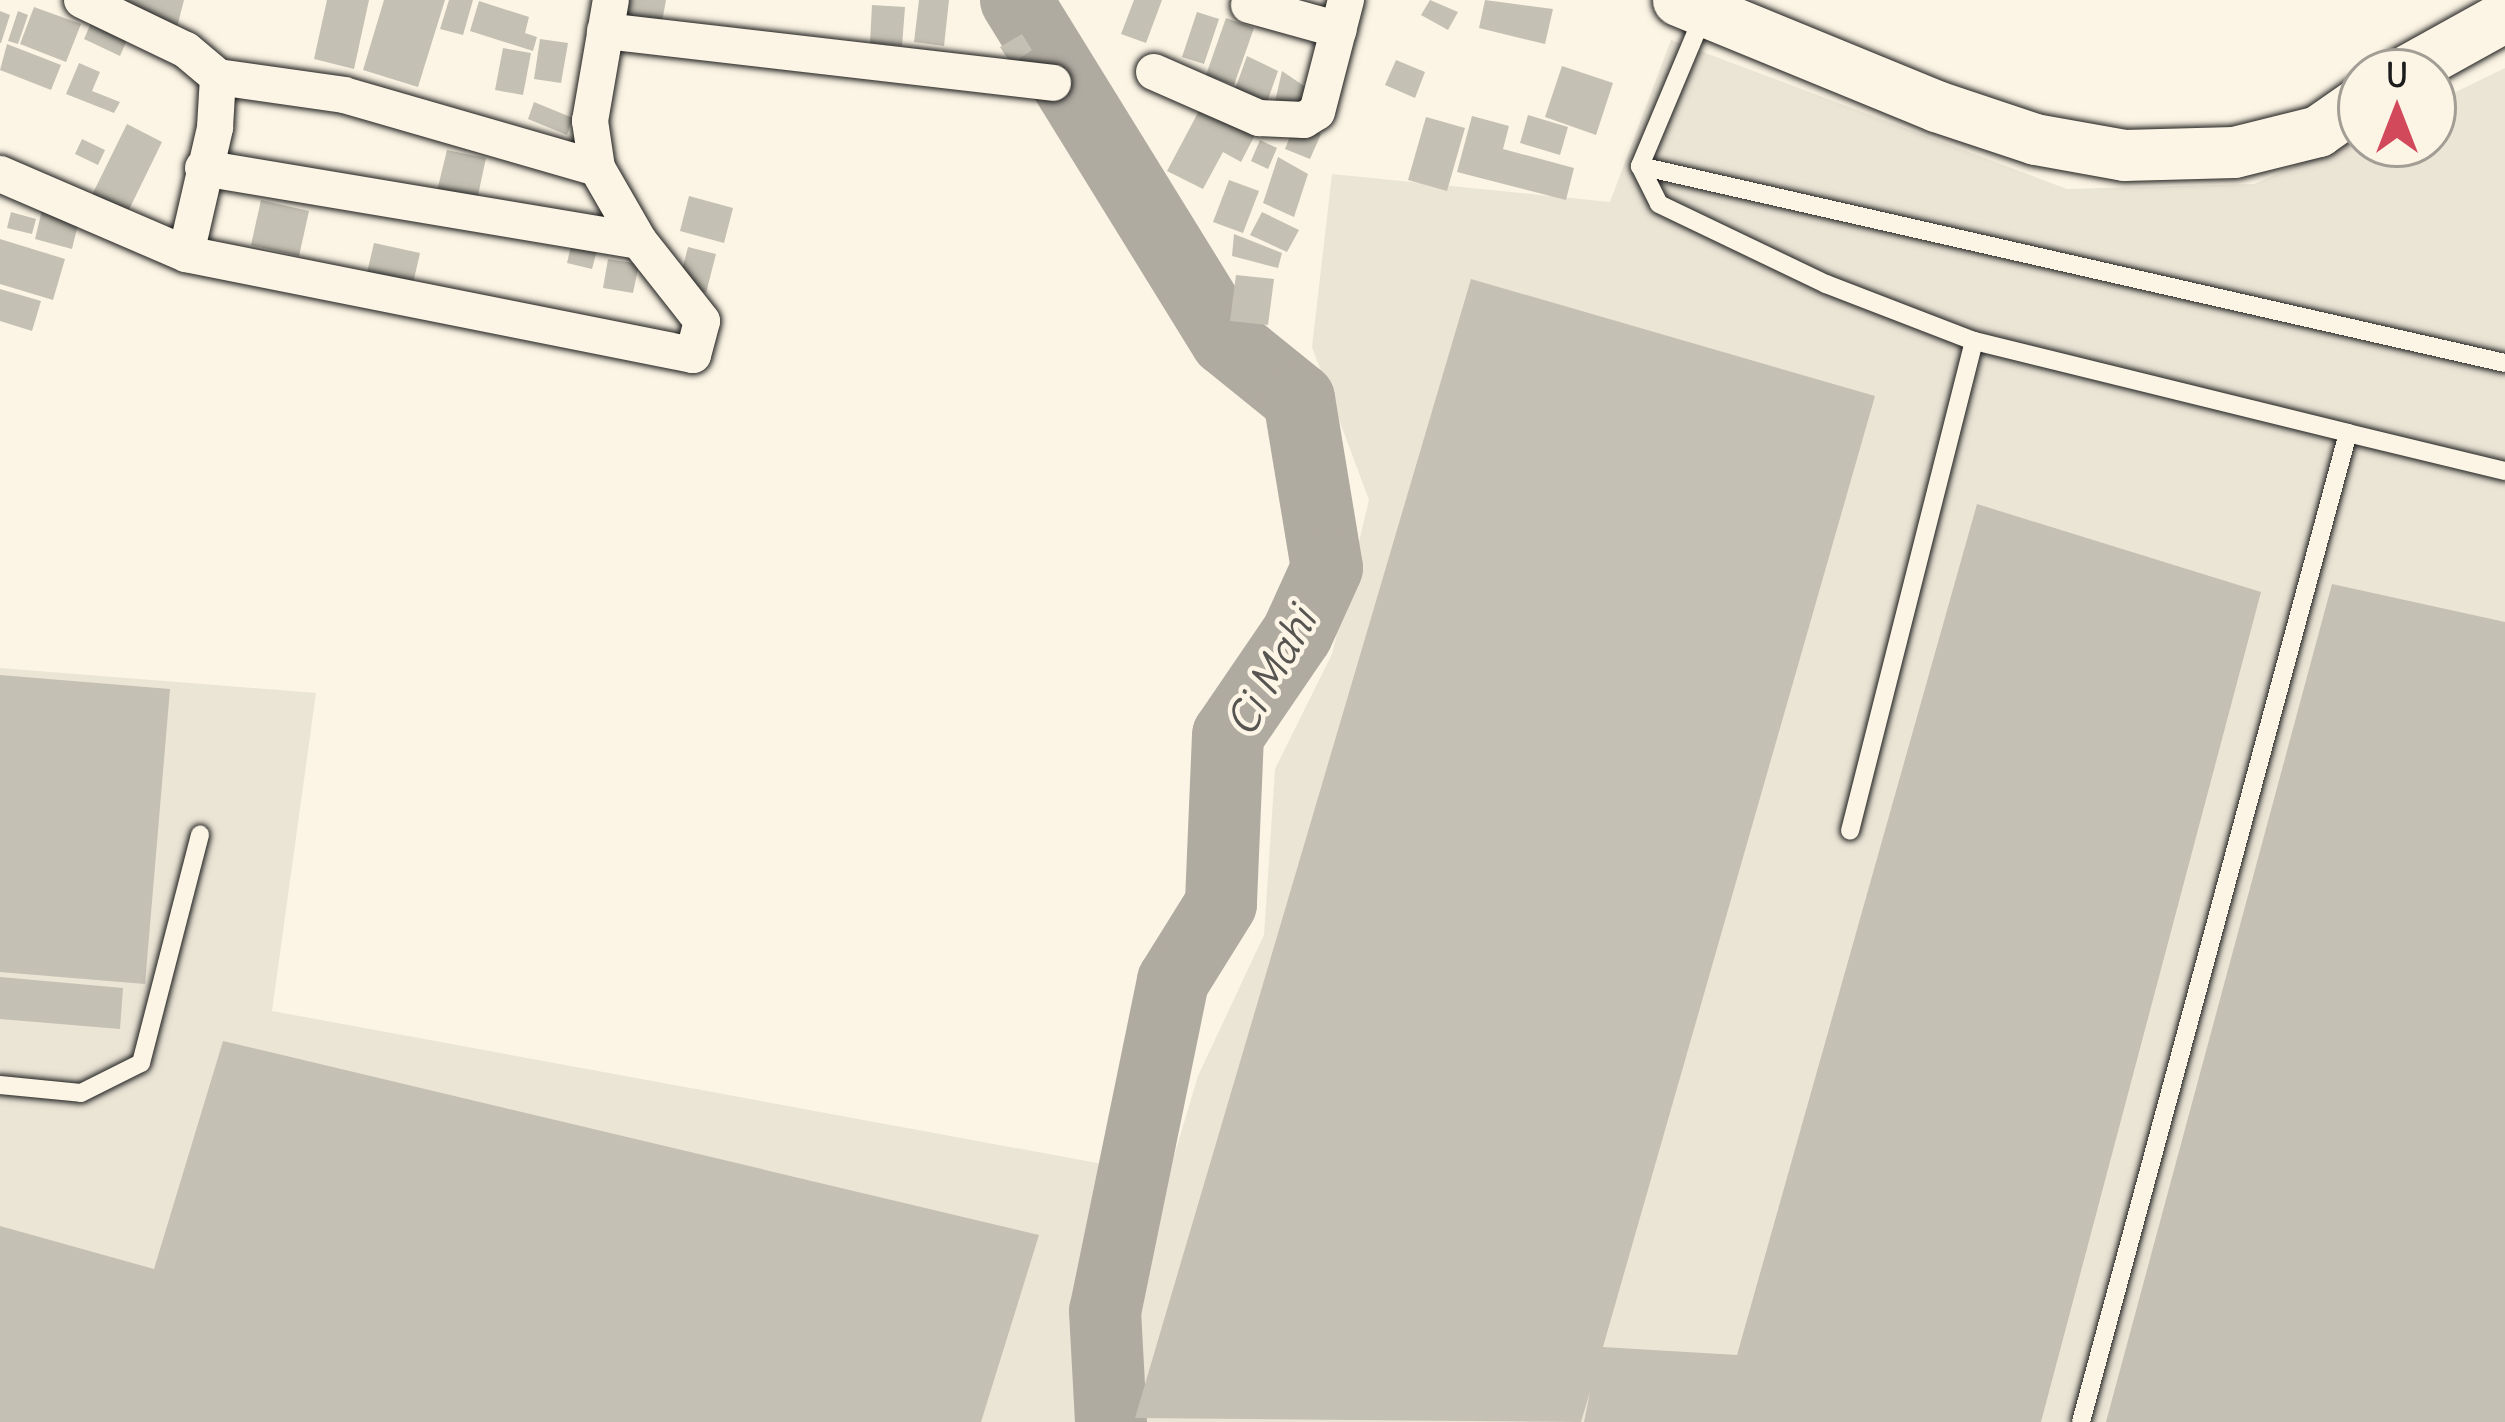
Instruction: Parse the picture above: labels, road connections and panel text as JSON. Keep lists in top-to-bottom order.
{
  "water": ["Ci Mahi"],
  "north": "top"
}
